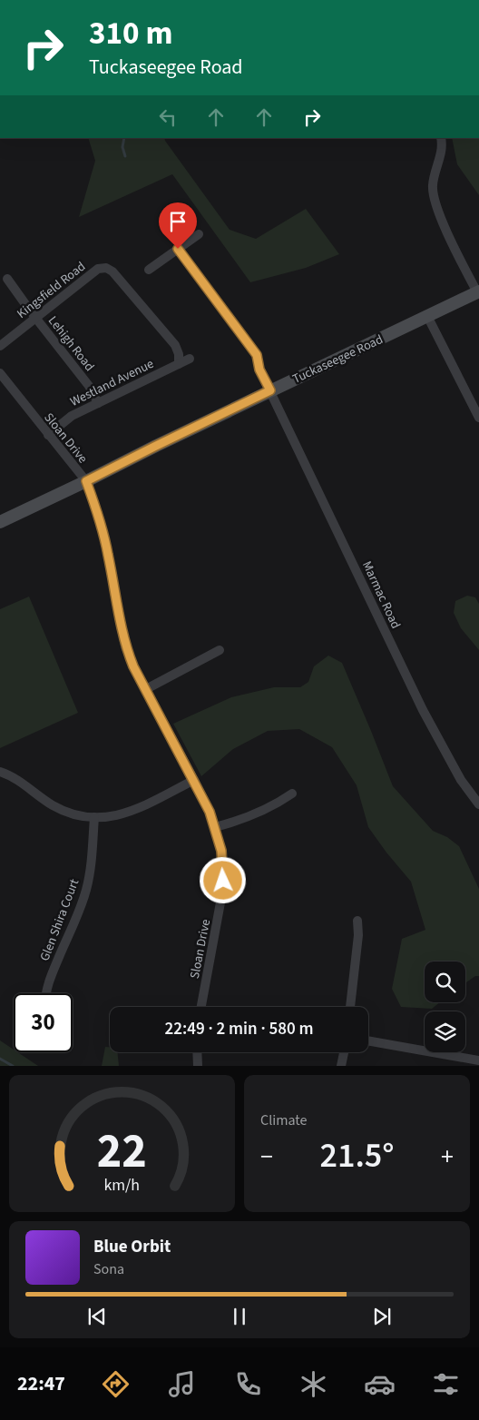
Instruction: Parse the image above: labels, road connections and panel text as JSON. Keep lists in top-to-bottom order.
{
  "streets": {
    "street": [
      "Kingsfield Road",
      "Lehigh Road",
      "Tuckaseegee Road",
      "Westland Avenue",
      "Sloan Drive",
      "Marmac Road",
      "Glen Shira Court"
    ]
  },
  "crossings": [
    ["Kingsfield Road", "Lehigh Road"],
    ["Kingsfield Road", "Westland Avenue"],
    ["Lehigh Road", "Westland Avenue"],
    ["Tuckaseegee Road", "Sloan Drive"],
    ["Tuckaseegee Road", "Marmac Road"],
    ["Westland Avenue", "Sloan Drive"]
  ],
  "page": {
    "turn": ["310 m", "Tuckaseegee Road"],
    "limit": "30",
    "trip": "22:49 · 2 min · 580 m",
    "tile": "Climate",
    "heat": ["−", "21.5°", "+"],
    "song": ["Blue Orbit", "Sona"],
    "tabs": "22:47",
    "gauge": ["22", "km/h"]
  }
}
